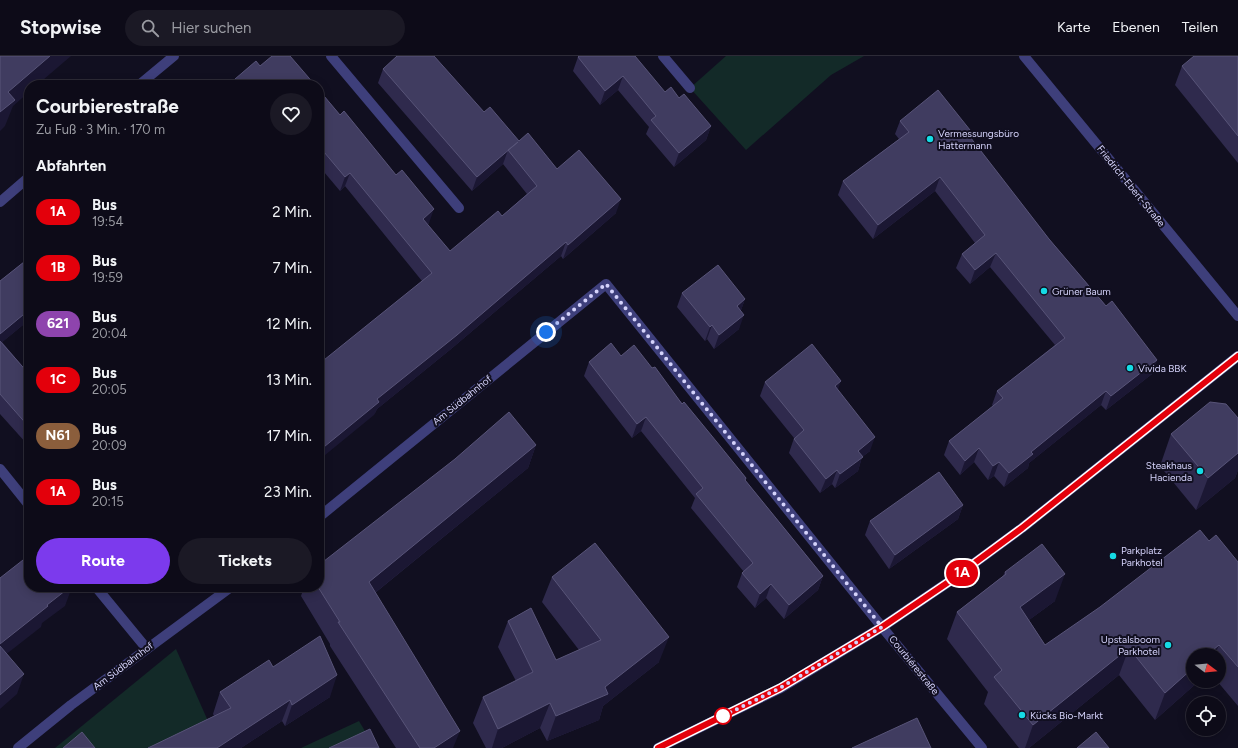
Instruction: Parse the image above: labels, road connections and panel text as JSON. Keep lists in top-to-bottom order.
{
  "streets": {
    "street": ["Friedrich-Ebert-Straße", "Am Südbahnhof", "Courbiérestraße"]
  },
  "crossings": [
    ["Am Südbahnhof", "Courbiérestraße"]
  ],
  "places": [
    "Vermessungsbüro Hattermann",
    "Grüner Baum",
    "Vivida BBK",
    "Steakhaus Hacienda",
    "Parkplatz Parkhotel",
    "Upstalsboom Parkhotel",
    "Kücks Bio-Markt"
  ],
  "lines": ["bus line 1A"],
  "north": "right",
  "page": {
    "header": "Stopwise",
    "search": "Hier suchen",
    "nav": ["Karte", "Ebenen", "Teilen"],
    "on_map": "1A",
    "heading": [
      ["Courbierestraße", "Zu Fuß · 3 Min. · 170 m"],
      "Abfahrten"
    ],
    "list": [
      {
        "mark": "1A",
        "name": "Bus",
        "note": "19:54",
        "value": "2 Min."
      },
      {
        "mark": "1B",
        "name": "Bus",
        "note": "19:59",
        "value": "7 Min."
      },
      {
        "mark": "621",
        "name": "Bus",
        "note": "20:04",
        "value": "12 Min."
      },
      {
        "mark": "1C",
        "name": "Bus",
        "note": "20:05",
        "value": "13 Min."
      },
      {
        "mark": "N61",
        "name": "Bus",
        "note": "20:09",
        "value": "17 Min."
      },
      {
        "mark": "1A",
        "name": "Bus",
        "note": "20:15",
        "value": "23 Min."
      }
    ],
    "buttons": ["Route", "Tickets"]
  }
}
